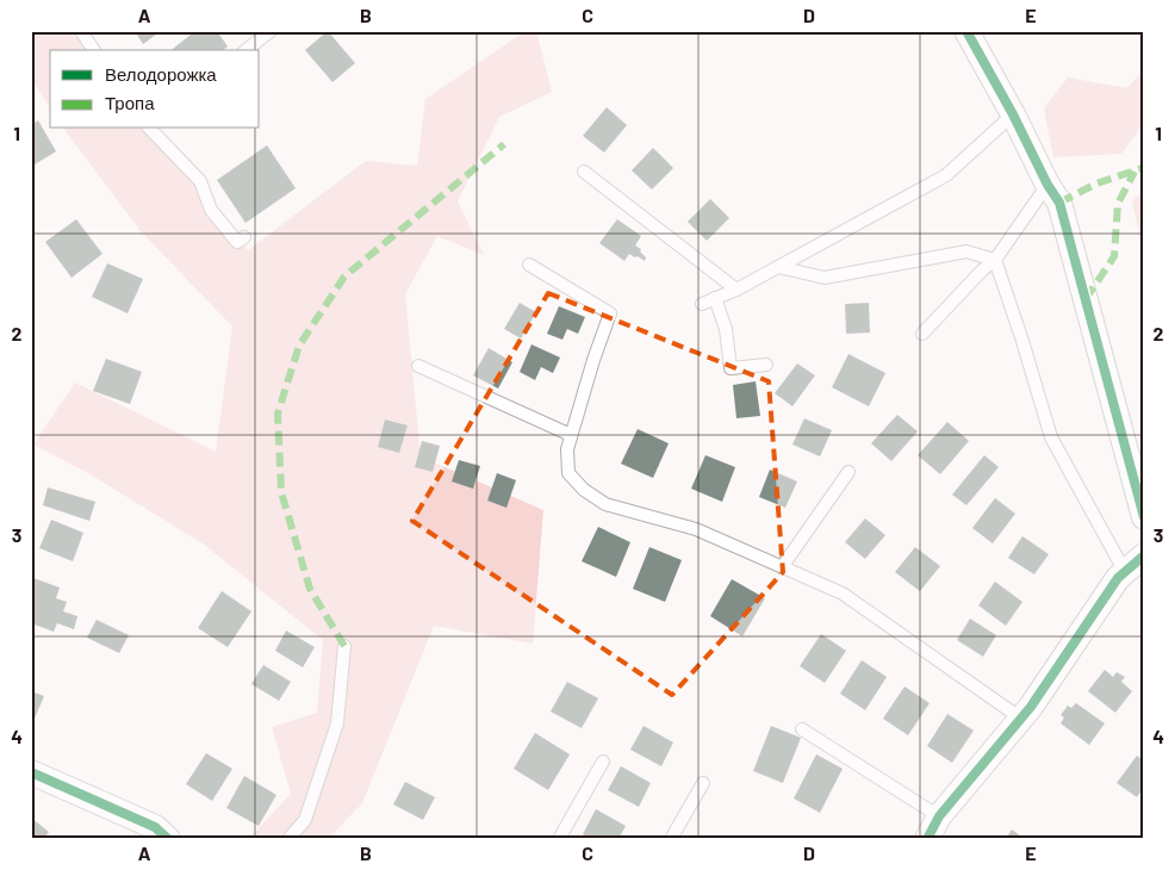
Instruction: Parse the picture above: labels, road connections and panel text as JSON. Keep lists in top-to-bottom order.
{
  "legend": ["Велодорожка", "Тропа"],
  "grid": {
    "columns": [
      "A",
      "B",
      "C",
      "D",
      "E"
    ],
    "rows": [
      "1",
      "2",
      "3",
      "4"
    ]
  }
}
